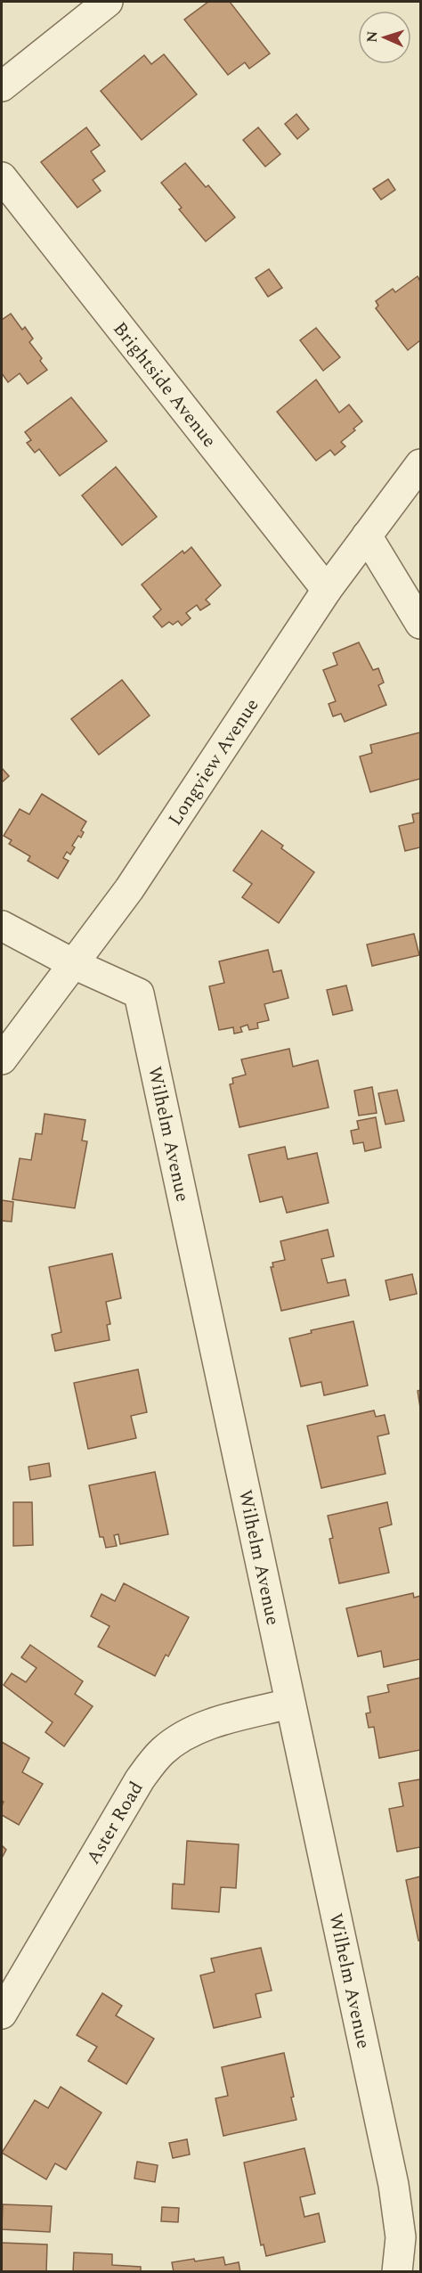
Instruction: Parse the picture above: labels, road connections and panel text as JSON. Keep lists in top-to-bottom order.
{
  "streets": {
    "street": [
      "Brightside Avenue",
      "Longview Avenue",
      "Wilhelm Avenue",
      "Aster Road"
    ]
  },
  "crossings": [
    ["Brightside Avenue", "Longview Avenue"],
    ["Longview Avenue", "Wilhelm Avenue"],
    ["Wilhelm Avenue", "Aster Road"]
  ],
  "north": "left"
}
